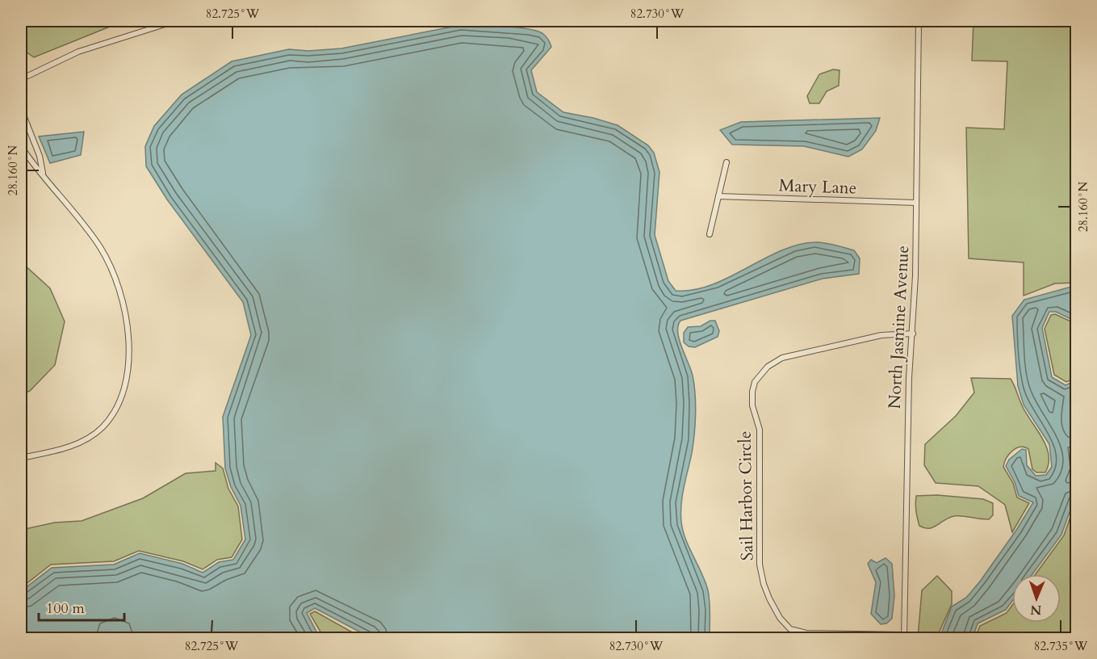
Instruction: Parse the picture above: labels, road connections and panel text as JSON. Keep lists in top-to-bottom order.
{
  "streets": {
    "street": ["Mary Lane", "North Jasmine Avenue", "Sail Harbor Circle"]
  },
  "crossings": [
    ["Mary Lane", "North Jasmine Avenue"],
    ["North Jasmine Avenue", "Sail Harbor Circle"]
  ],
  "scale_bar": "100 m",
  "north": "bottom",
  "coordinates": [
    "82.725°W",
    "82.730°W",
    "28.160°N",
    "82.735°W"
  ]
}
